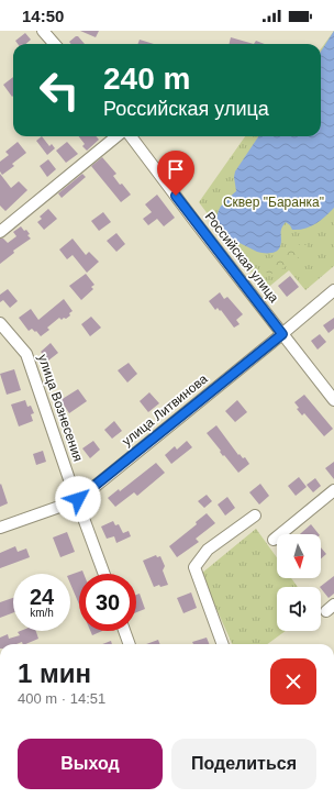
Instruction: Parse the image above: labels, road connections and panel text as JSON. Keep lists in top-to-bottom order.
{
  "streets": {
    "street": ["Российская улица", "улица Вознесения", "улица Литвинова"]
  },
  "crossings": [
    ["Российская улица", "улица Литвинова"],
    ["улица Вознесения", "улица Литвинова"]
  ],
  "parks": ["Сквер \"Баранка\""],
  "north": "bottom",
  "page": {
    "status": "14:50",
    "turn": ["240 m", "Российская улица"],
    "speed": "24 km/h",
    "limit": "30",
    "heading": ["1 мин", "400 m · 14:51"],
    "buttons": ["Выход", "Поделиться"]
  }
}
